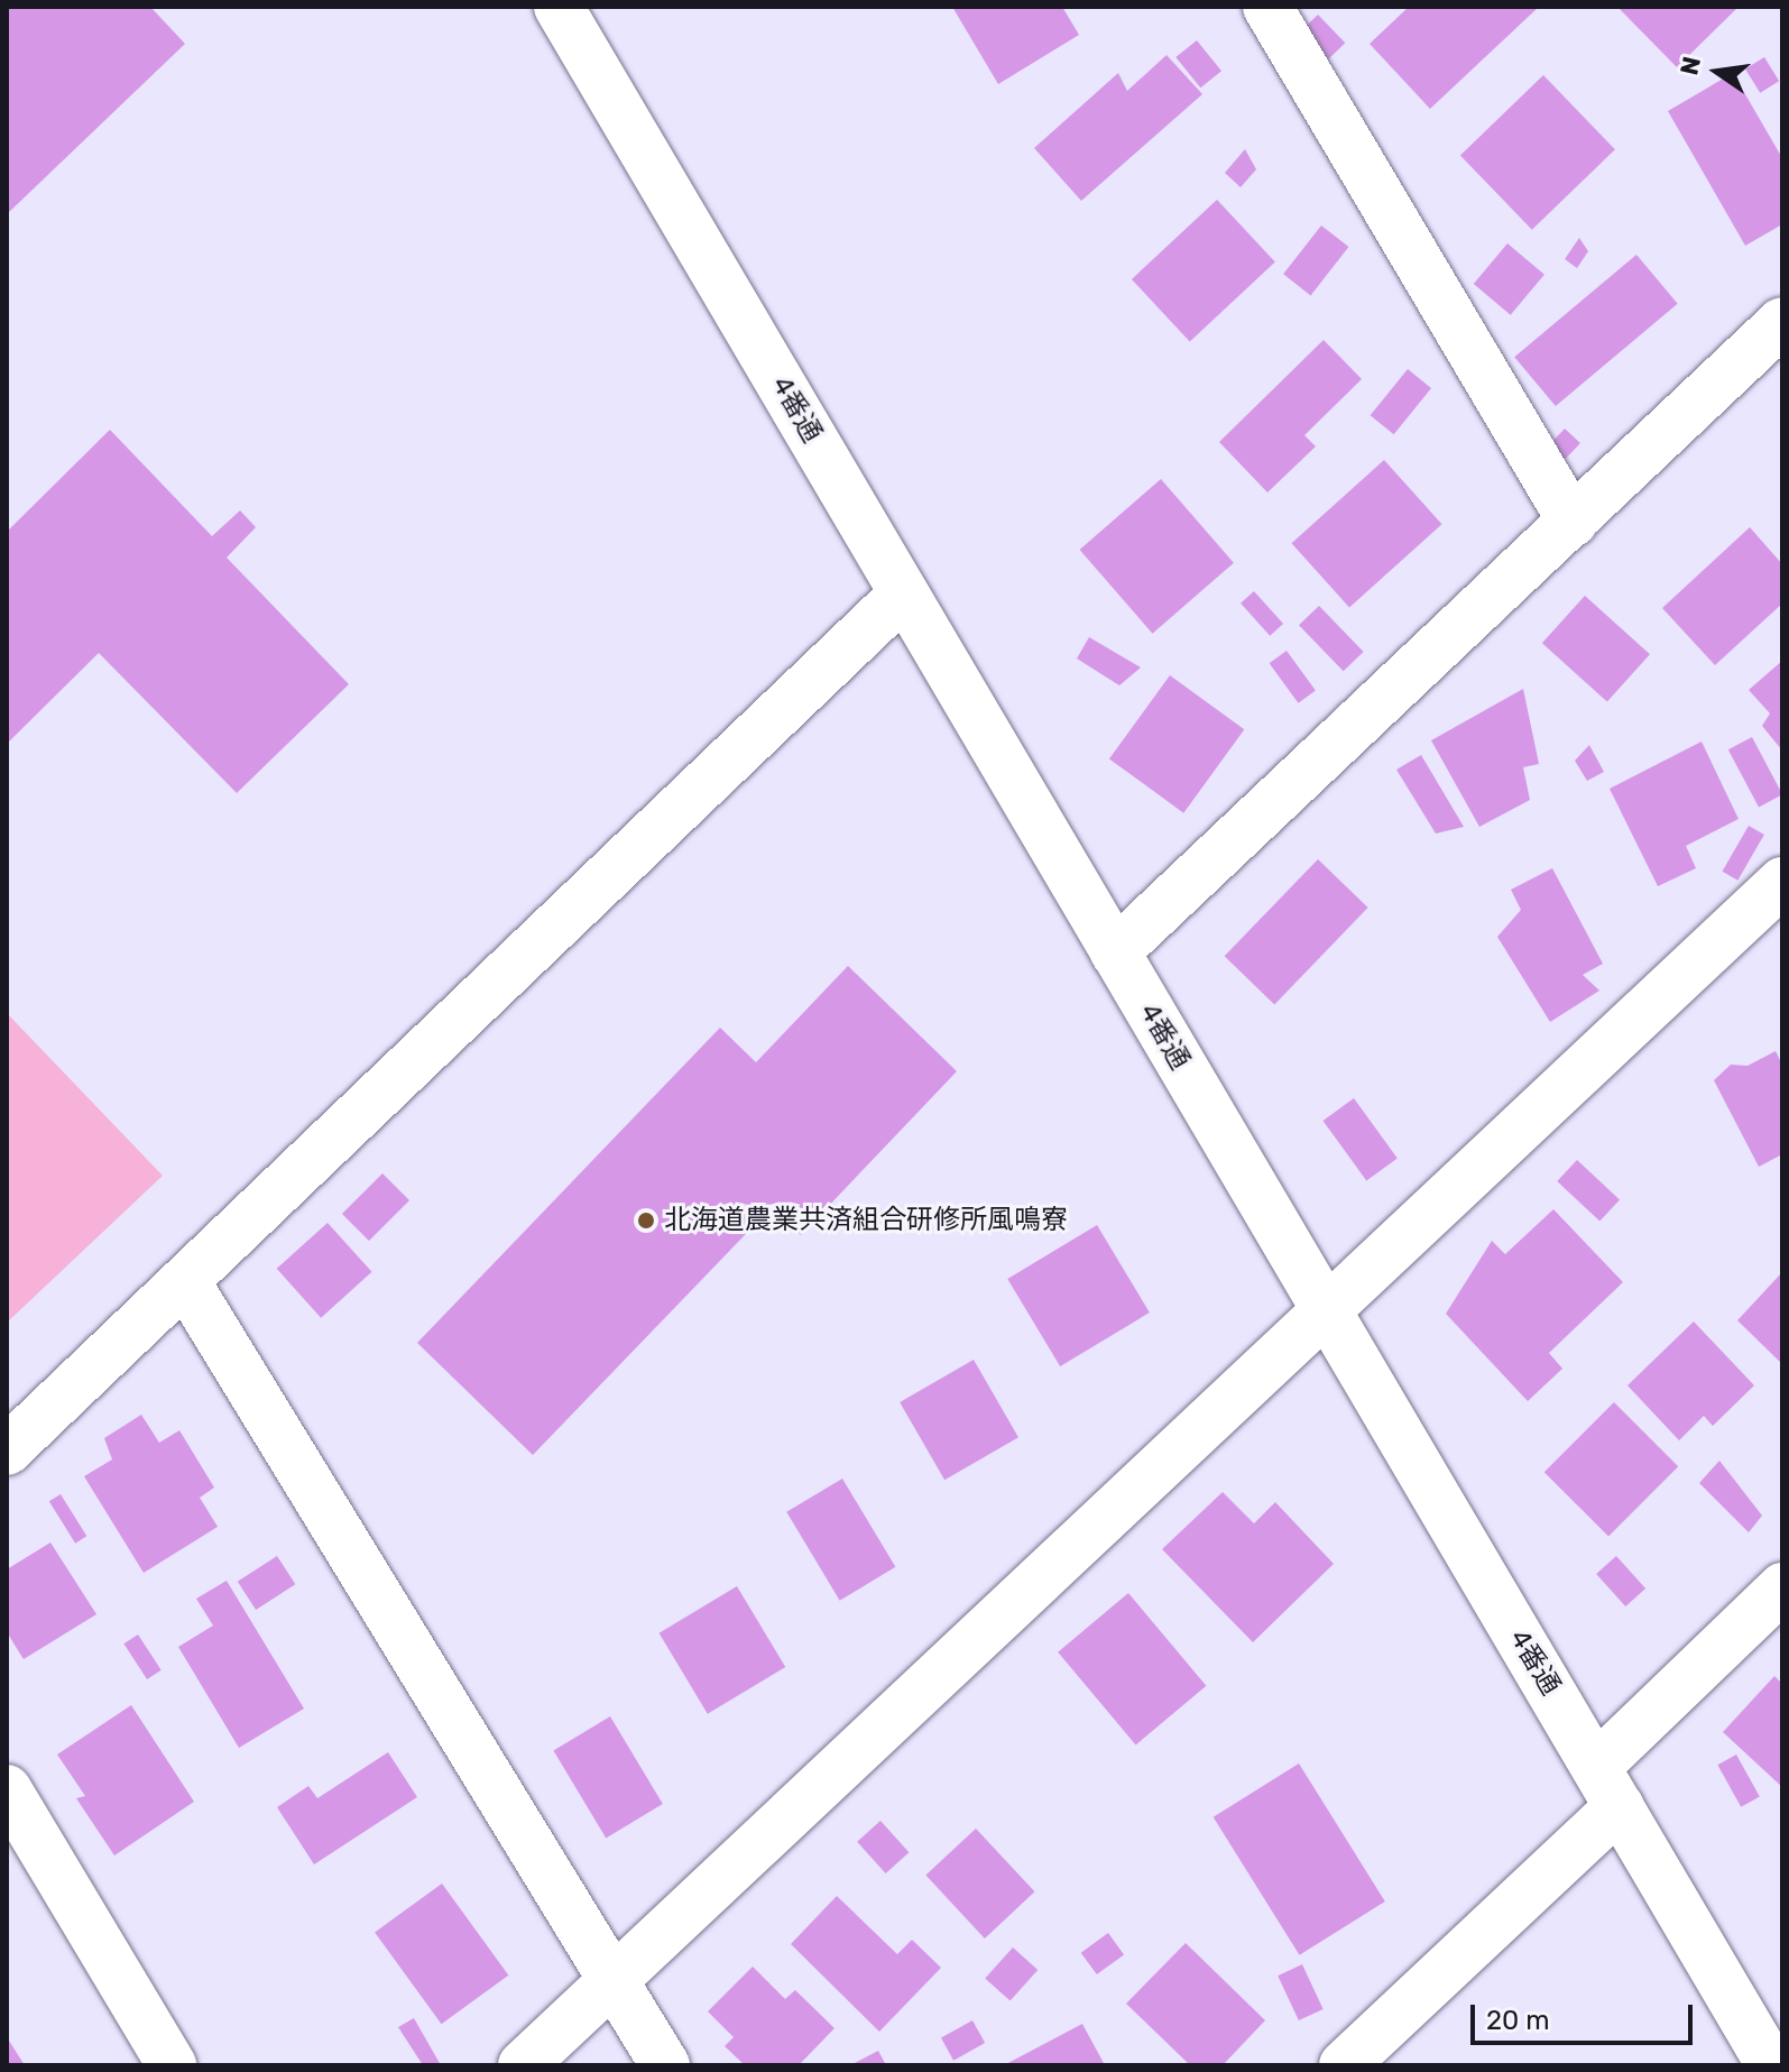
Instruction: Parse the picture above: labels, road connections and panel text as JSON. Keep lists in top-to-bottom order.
{
  "streets": {
    "street": ["4番通"]
  },
  "places": ["北海道農業共済組合研修所風鳴寮"],
  "scale_bar": "20 m",
  "north": "left"
}
